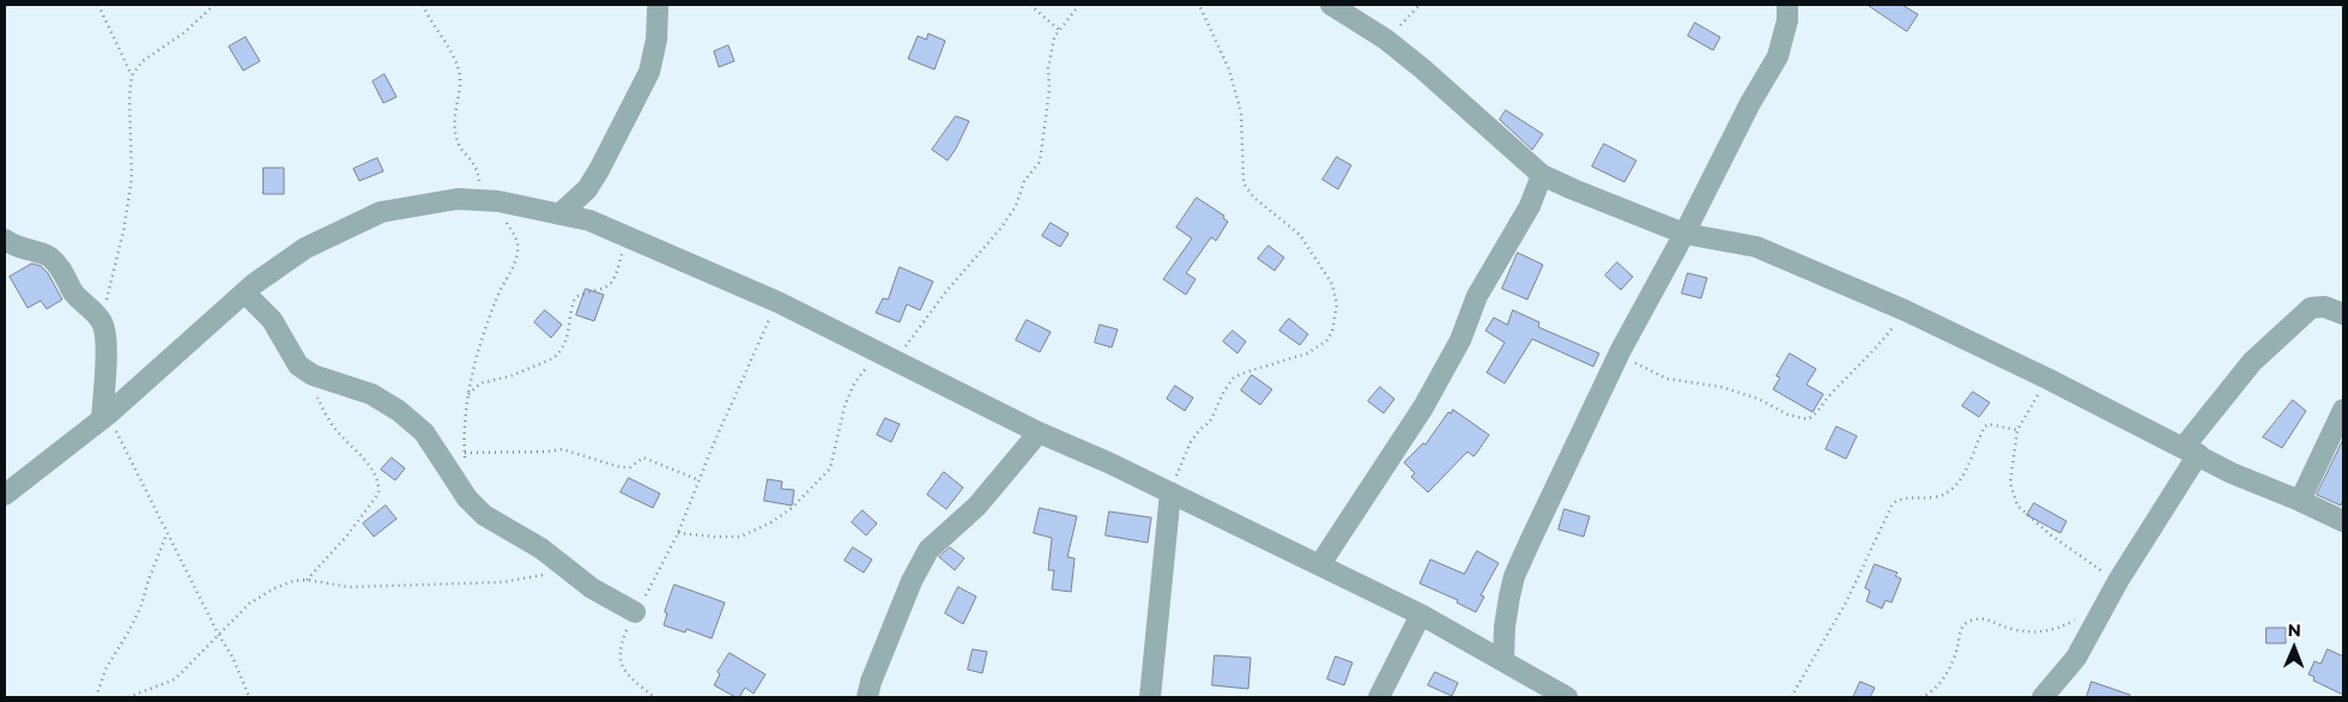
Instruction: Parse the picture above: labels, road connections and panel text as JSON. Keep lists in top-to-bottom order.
{
  "north": "top"
}
